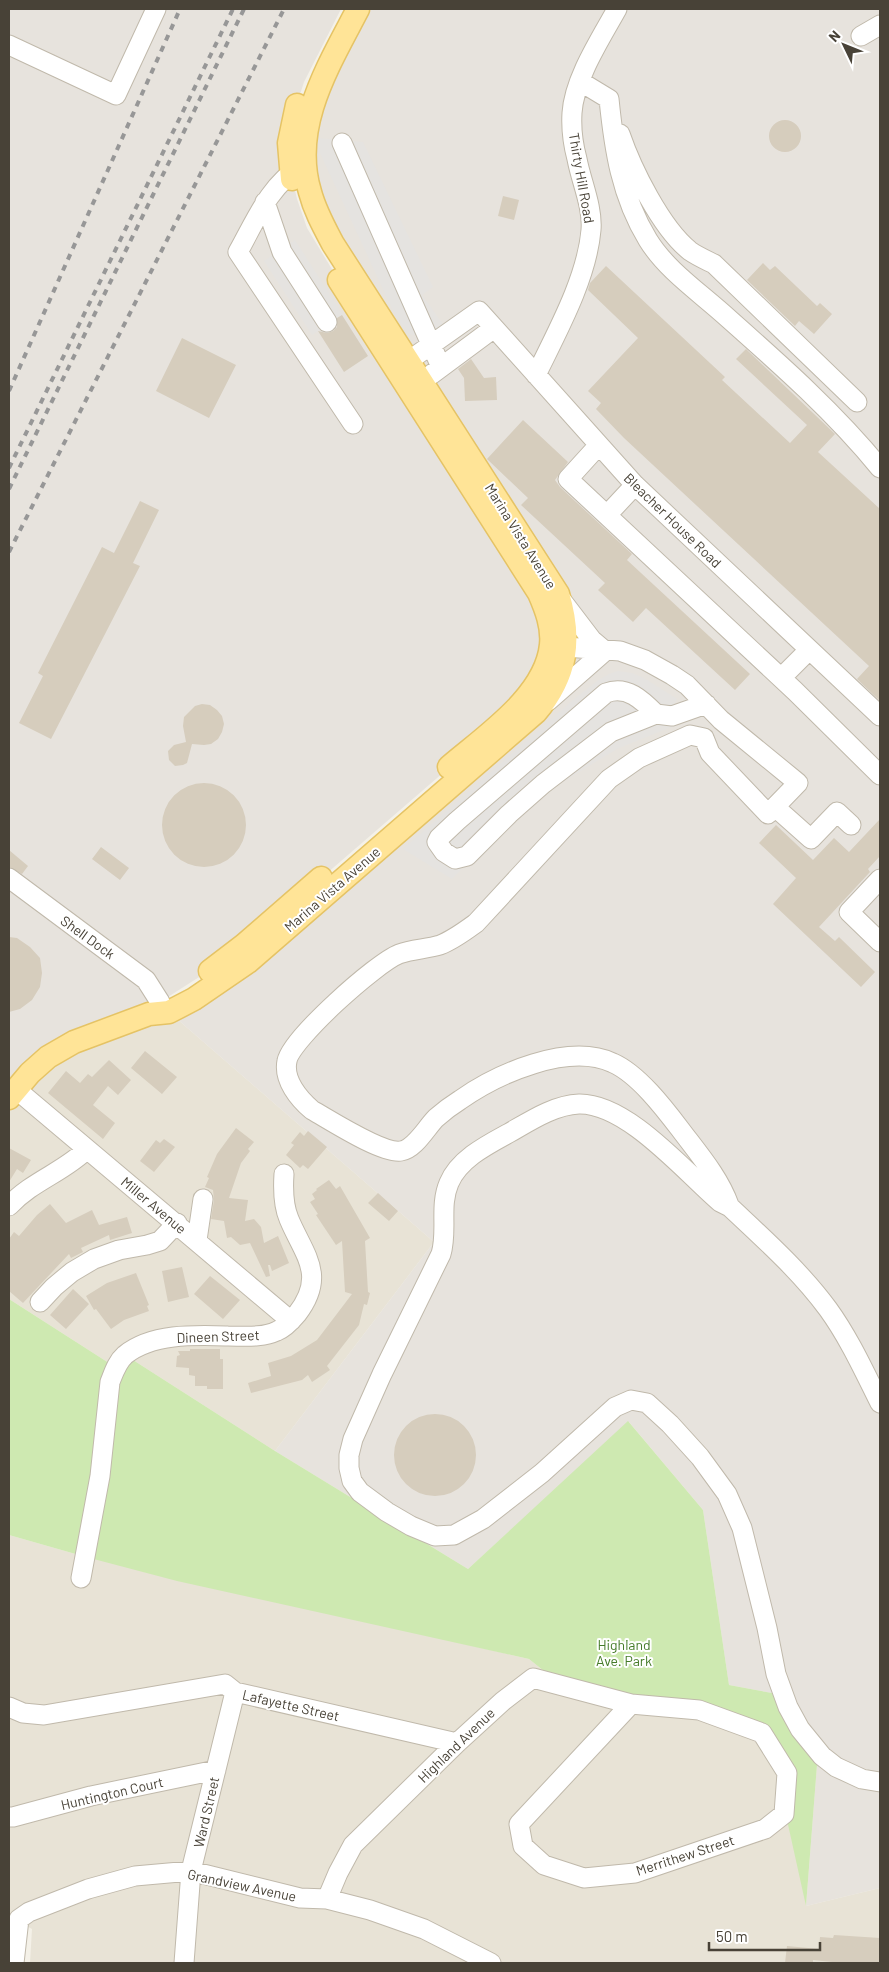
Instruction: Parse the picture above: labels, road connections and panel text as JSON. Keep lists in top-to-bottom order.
{
  "streets": {
    "main road": ["Marina Vista Avenue"],
    "street": [
      "Thirty Hill Road",
      "Bleacher House Road",
      "Shell Dock",
      "Miller Avenue",
      "Dineen Street",
      "Lafayette Street",
      "Highland Avenue",
      "Huntington Court",
      "Ward Street",
      "Merrithew Street",
      "Grandview Avenue"
    ]
  },
  "crossings": [
    ["Thirty Hill Road", "Bleacher House Road"],
    ["Marina Vista Avenue", "Shell Dock"],
    ["Marina Vista Avenue", "Miller Avenue"],
    ["Miller Avenue", "Dineen Street"],
    ["Lafayette Street", "Highland Avenue"],
    ["Lafayette Street", "Ward Street"],
    ["Highland Avenue", "Merrithew Street"],
    ["Highland Avenue", "Grandview Avenue"],
    ["Huntington Court", "Ward Street"],
    ["Ward Street", "Grandview Avenue"]
  ],
  "parks": ["Highland Ave. Park"],
  "scale_bar": "50 m",
  "north": "top left"
}
